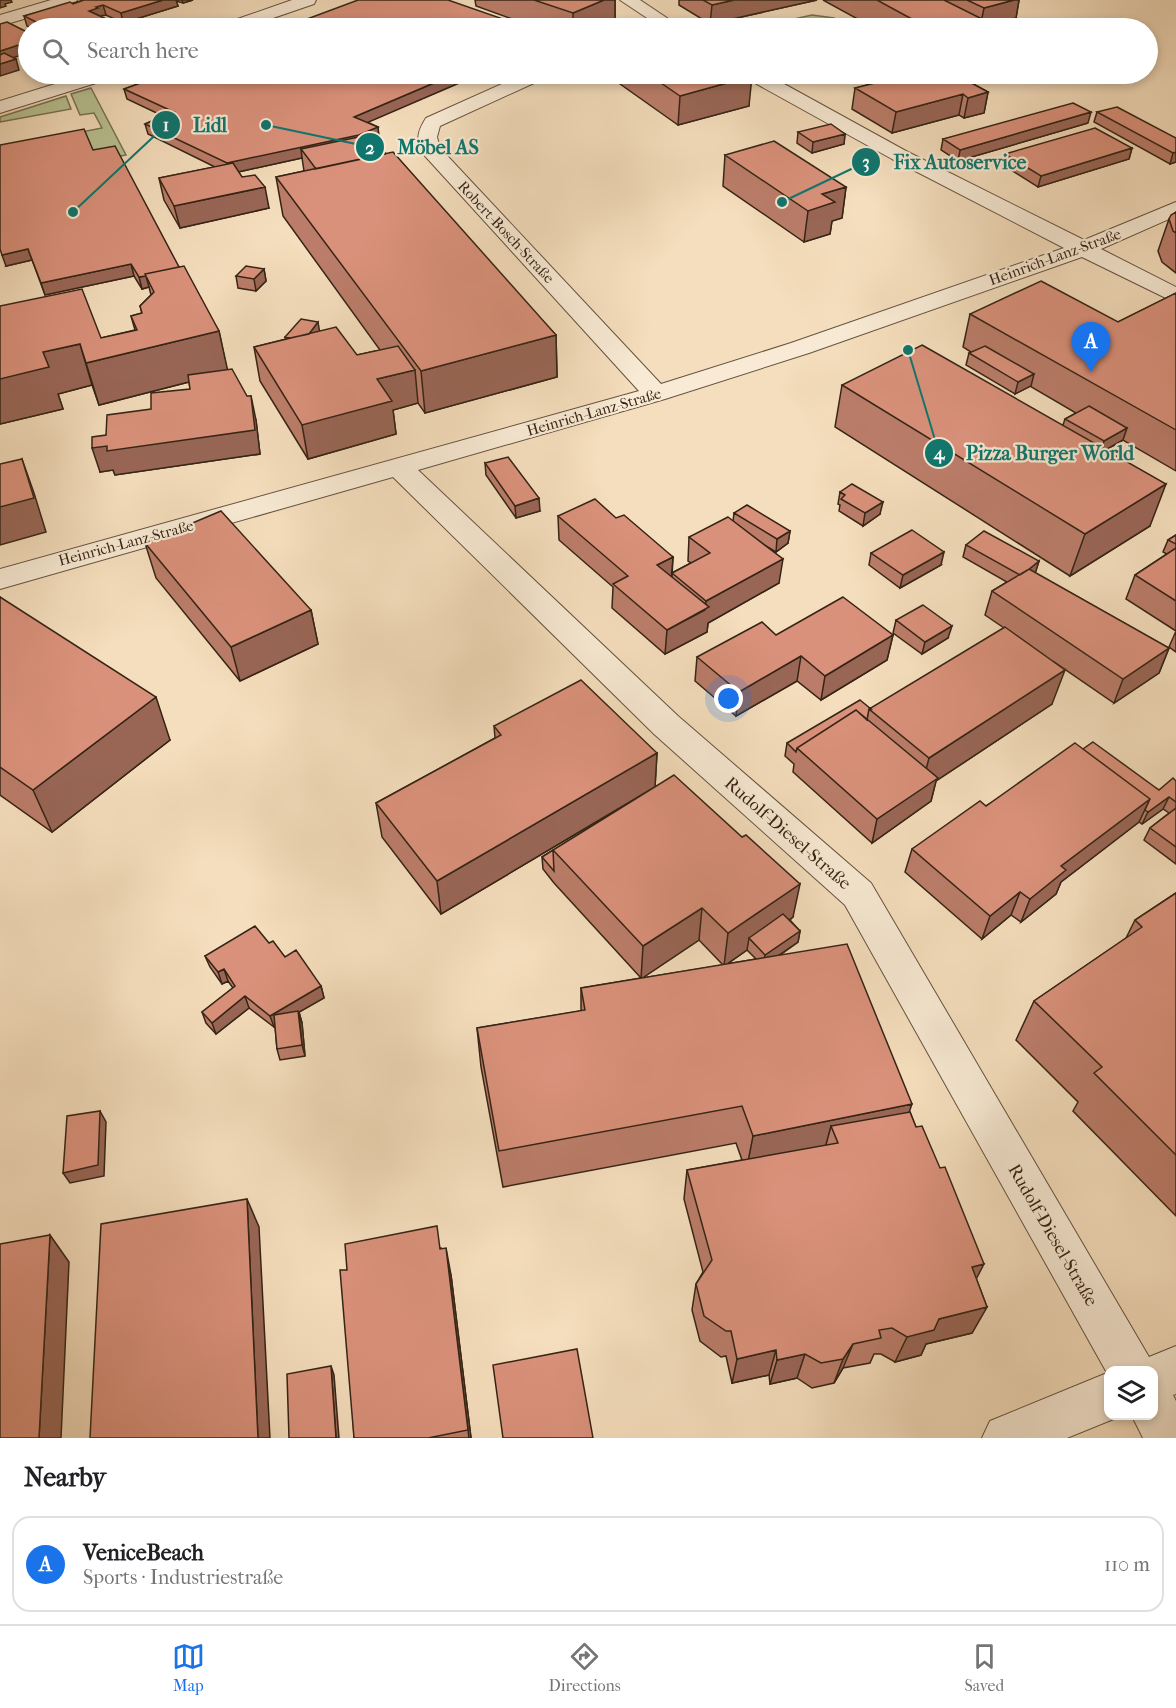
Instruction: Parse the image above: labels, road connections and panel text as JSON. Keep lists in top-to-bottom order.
{
  "streets": {
    "street": ["Robert-Bosch-Straße", "Heinrich-Lanz-Straße", "Rudolf-Diesel-Straße"]
  },
  "crossings": [
    ["Robert-Bosch-Straße", "Heinrich-Lanz-Straße"],
    ["Heinrich-Lanz-Straße", "Rudolf-Diesel-Straße"]
  ],
  "places": [
    "Möbel AS",
    "Fix Autoservice",
    "Lidl",
    "Pizza Burger World"
  ],
  "page": {
    "search": "Search here",
    "pins": "A",
    "heading": "Nearby",
    "list": [
      {
        "mark": "A",
        "name": "VeniceBeach",
        "note": "Sports · Industriestraße",
        "value": "110 m"
      }
    ],
    "nav": ["Map", "Directions", "Saved"]
  }
}
